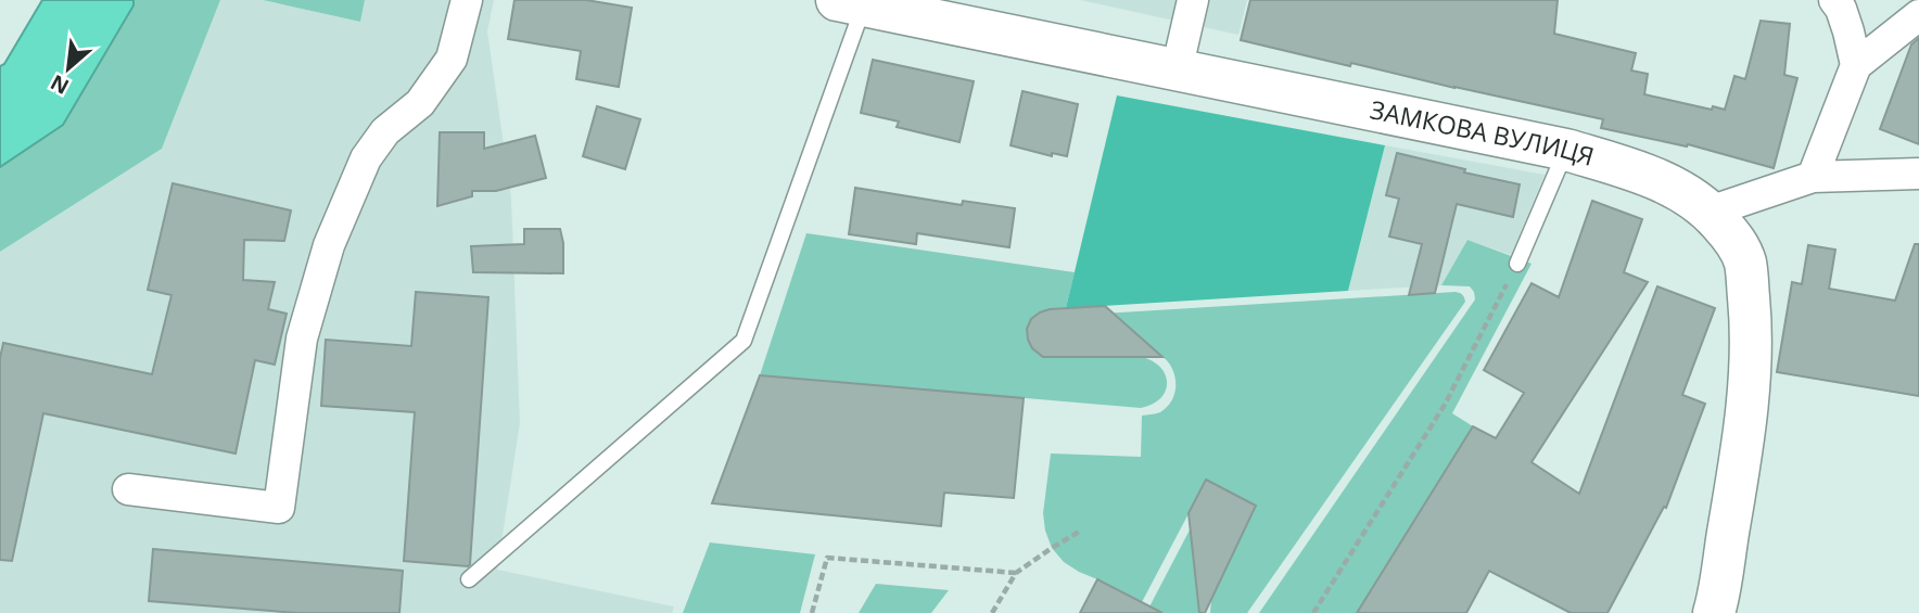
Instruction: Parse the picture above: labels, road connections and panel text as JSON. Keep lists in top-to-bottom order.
{
  "streets": {
    "main road": ["ЗАМКОВА ВУЛИЦЯ"]
  },
  "north": "bottom left"
}
